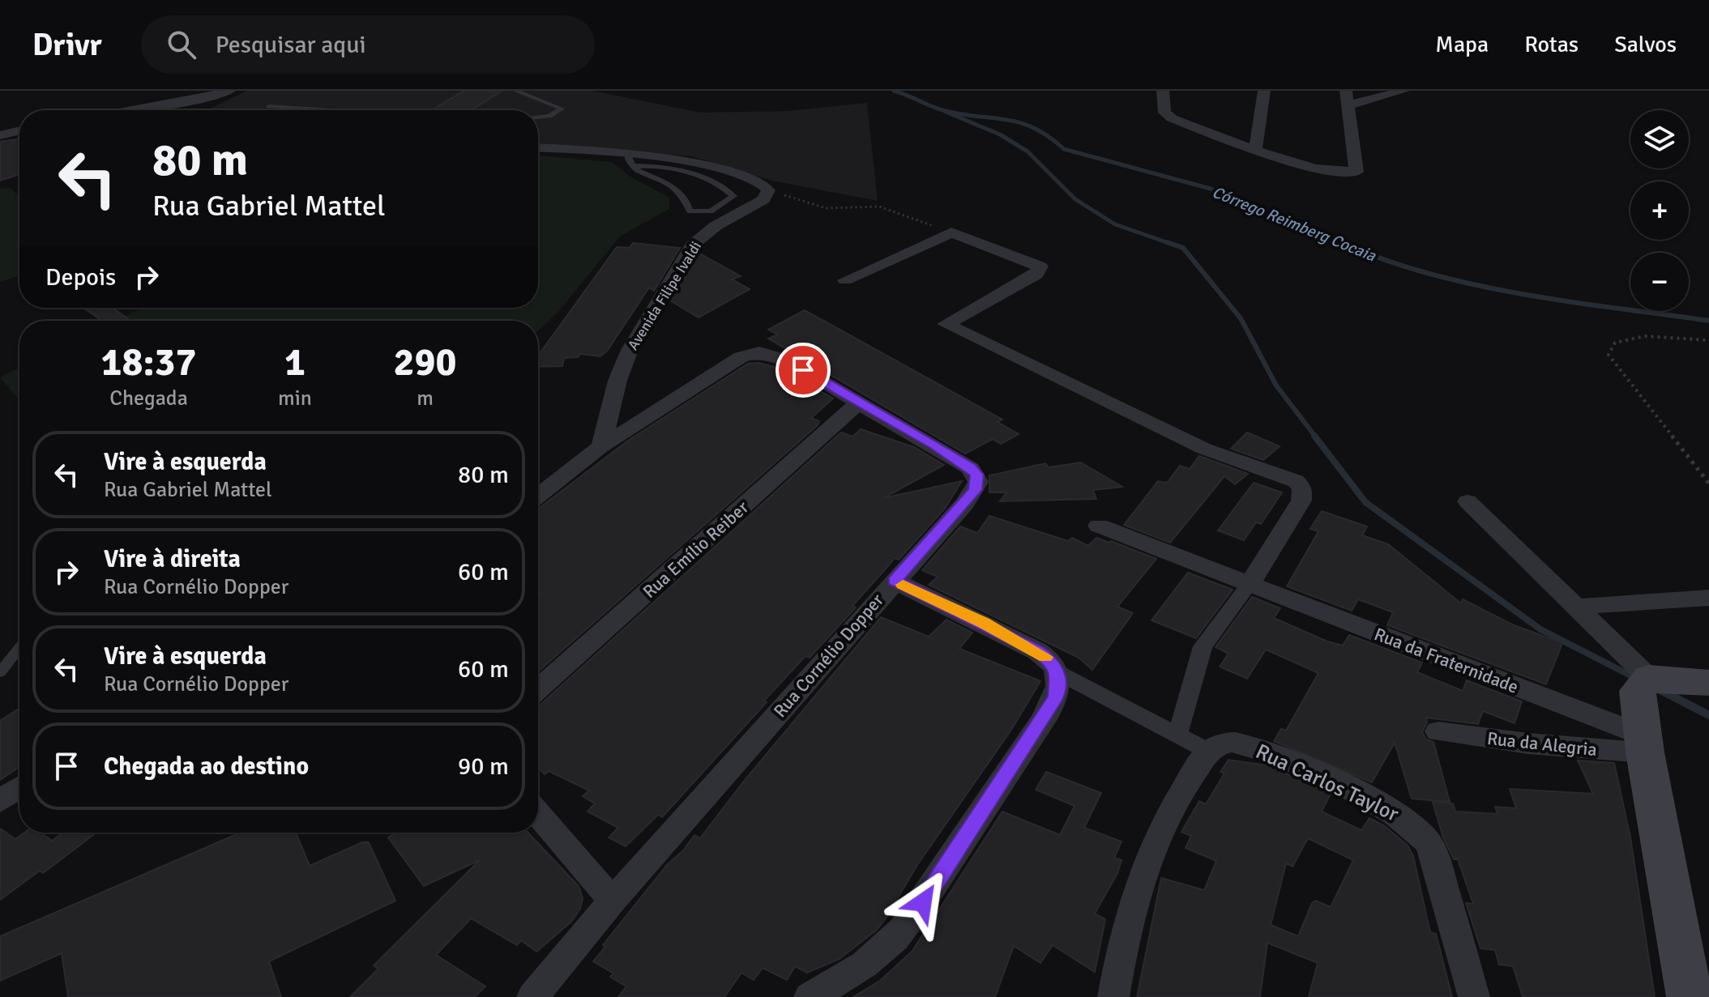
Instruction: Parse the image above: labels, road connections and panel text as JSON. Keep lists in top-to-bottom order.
{
  "streets": {
    "street": [
      "Avenida Filipe Ivaldi",
      "Rua Emílio Reiber",
      "Rua Cornélio Dopper",
      "Rua da Fraternidade",
      "Rua da Alegria",
      "Rua Carlos Taylor"
    ]
  },
  "crossings": [
    ["Avenida Filipe Ivaldi", "Rua Cornélio Dopper"],
    ["Rua Emílio Reiber", "Rua Cornélio Dopper"],
    ["Rua da Fraternidade", "Rua da Alegria"]
  ],
  "water": ["Córrego Reimberg Cocaia"],
  "page": {
    "header": "Drivr",
    "search": "Pesquisar aqui",
    "nav": ["Mapa", "Rotas", "Salvos"],
    "map_buttons": ["+", "−"],
    "turn": ["80 m", "Rua Gabriel Mattel"],
    "then": "Depois",
    "eta": [
      "18:37",
      "Chegada",
      "1",
      "min",
      "290",
      "m"
    ],
    "list": [
      {
        "name": "Vire à esquerda",
        "note": "Rua Gabriel Mattel",
        "value": "80 m"
      },
      {
        "name": "Vire à direita",
        "note": "Rua Cornélio Dopper",
        "value": "60 m"
      },
      {
        "name": "Vire à esquerda",
        "note": "Rua Cornélio Dopper",
        "value": "60 m"
      },
      {
        "name": "Chegada ao destino",
        "value": "90 m"
      }
    ]
  }
}
